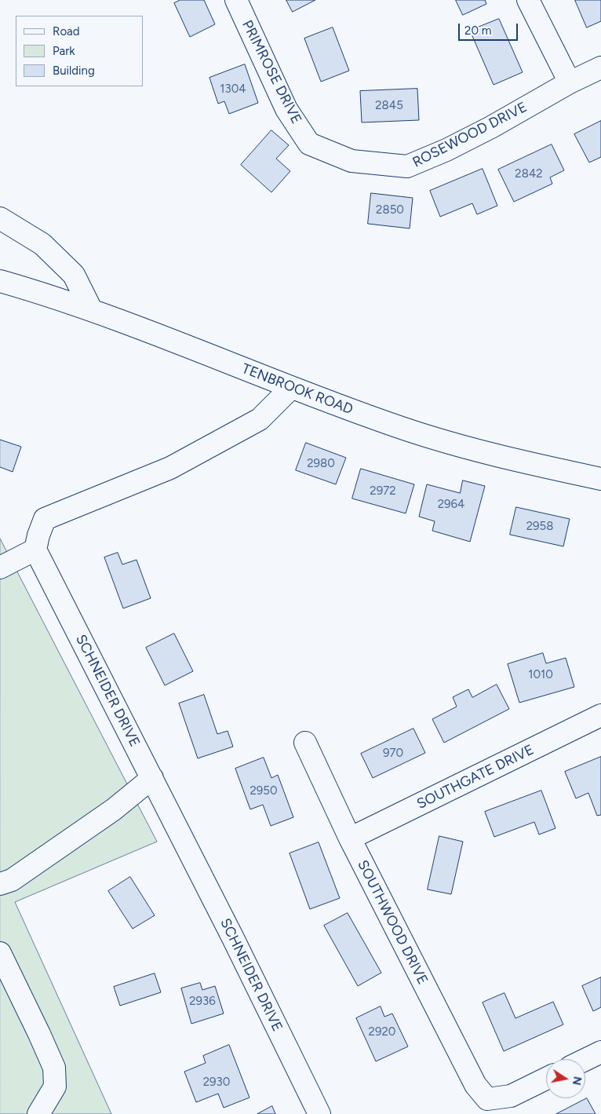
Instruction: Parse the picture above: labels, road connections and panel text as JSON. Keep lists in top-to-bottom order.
{
  "streets": {
    "street": [
      "PRIMROSE DRIVE",
      "ROSEWOOD DRIVE",
      "TENBROOK ROAD",
      "SCHNEIDER DRIVE",
      "SOUTHGATE DRIVE",
      "SOUTHWOOD DRIVE"
    ]
  },
  "crossings": [
    ["PRIMROSE DRIVE", "ROSEWOOD DRIVE"],
    ["SOUTHGATE DRIVE", "SOUTHWOOD DRIVE"]
  ],
  "house_numbers": [
    "1304",
    "2845",
    "2842",
    "2850",
    "2980",
    "2972",
    "2964",
    "2958",
    "1010",
    "970",
    "2950",
    "2936",
    "2920",
    "2930"
  ],
  "legend": ["Road", "Park", "Building"],
  "scale_bar": "20 m",
  "north": "right"
}
